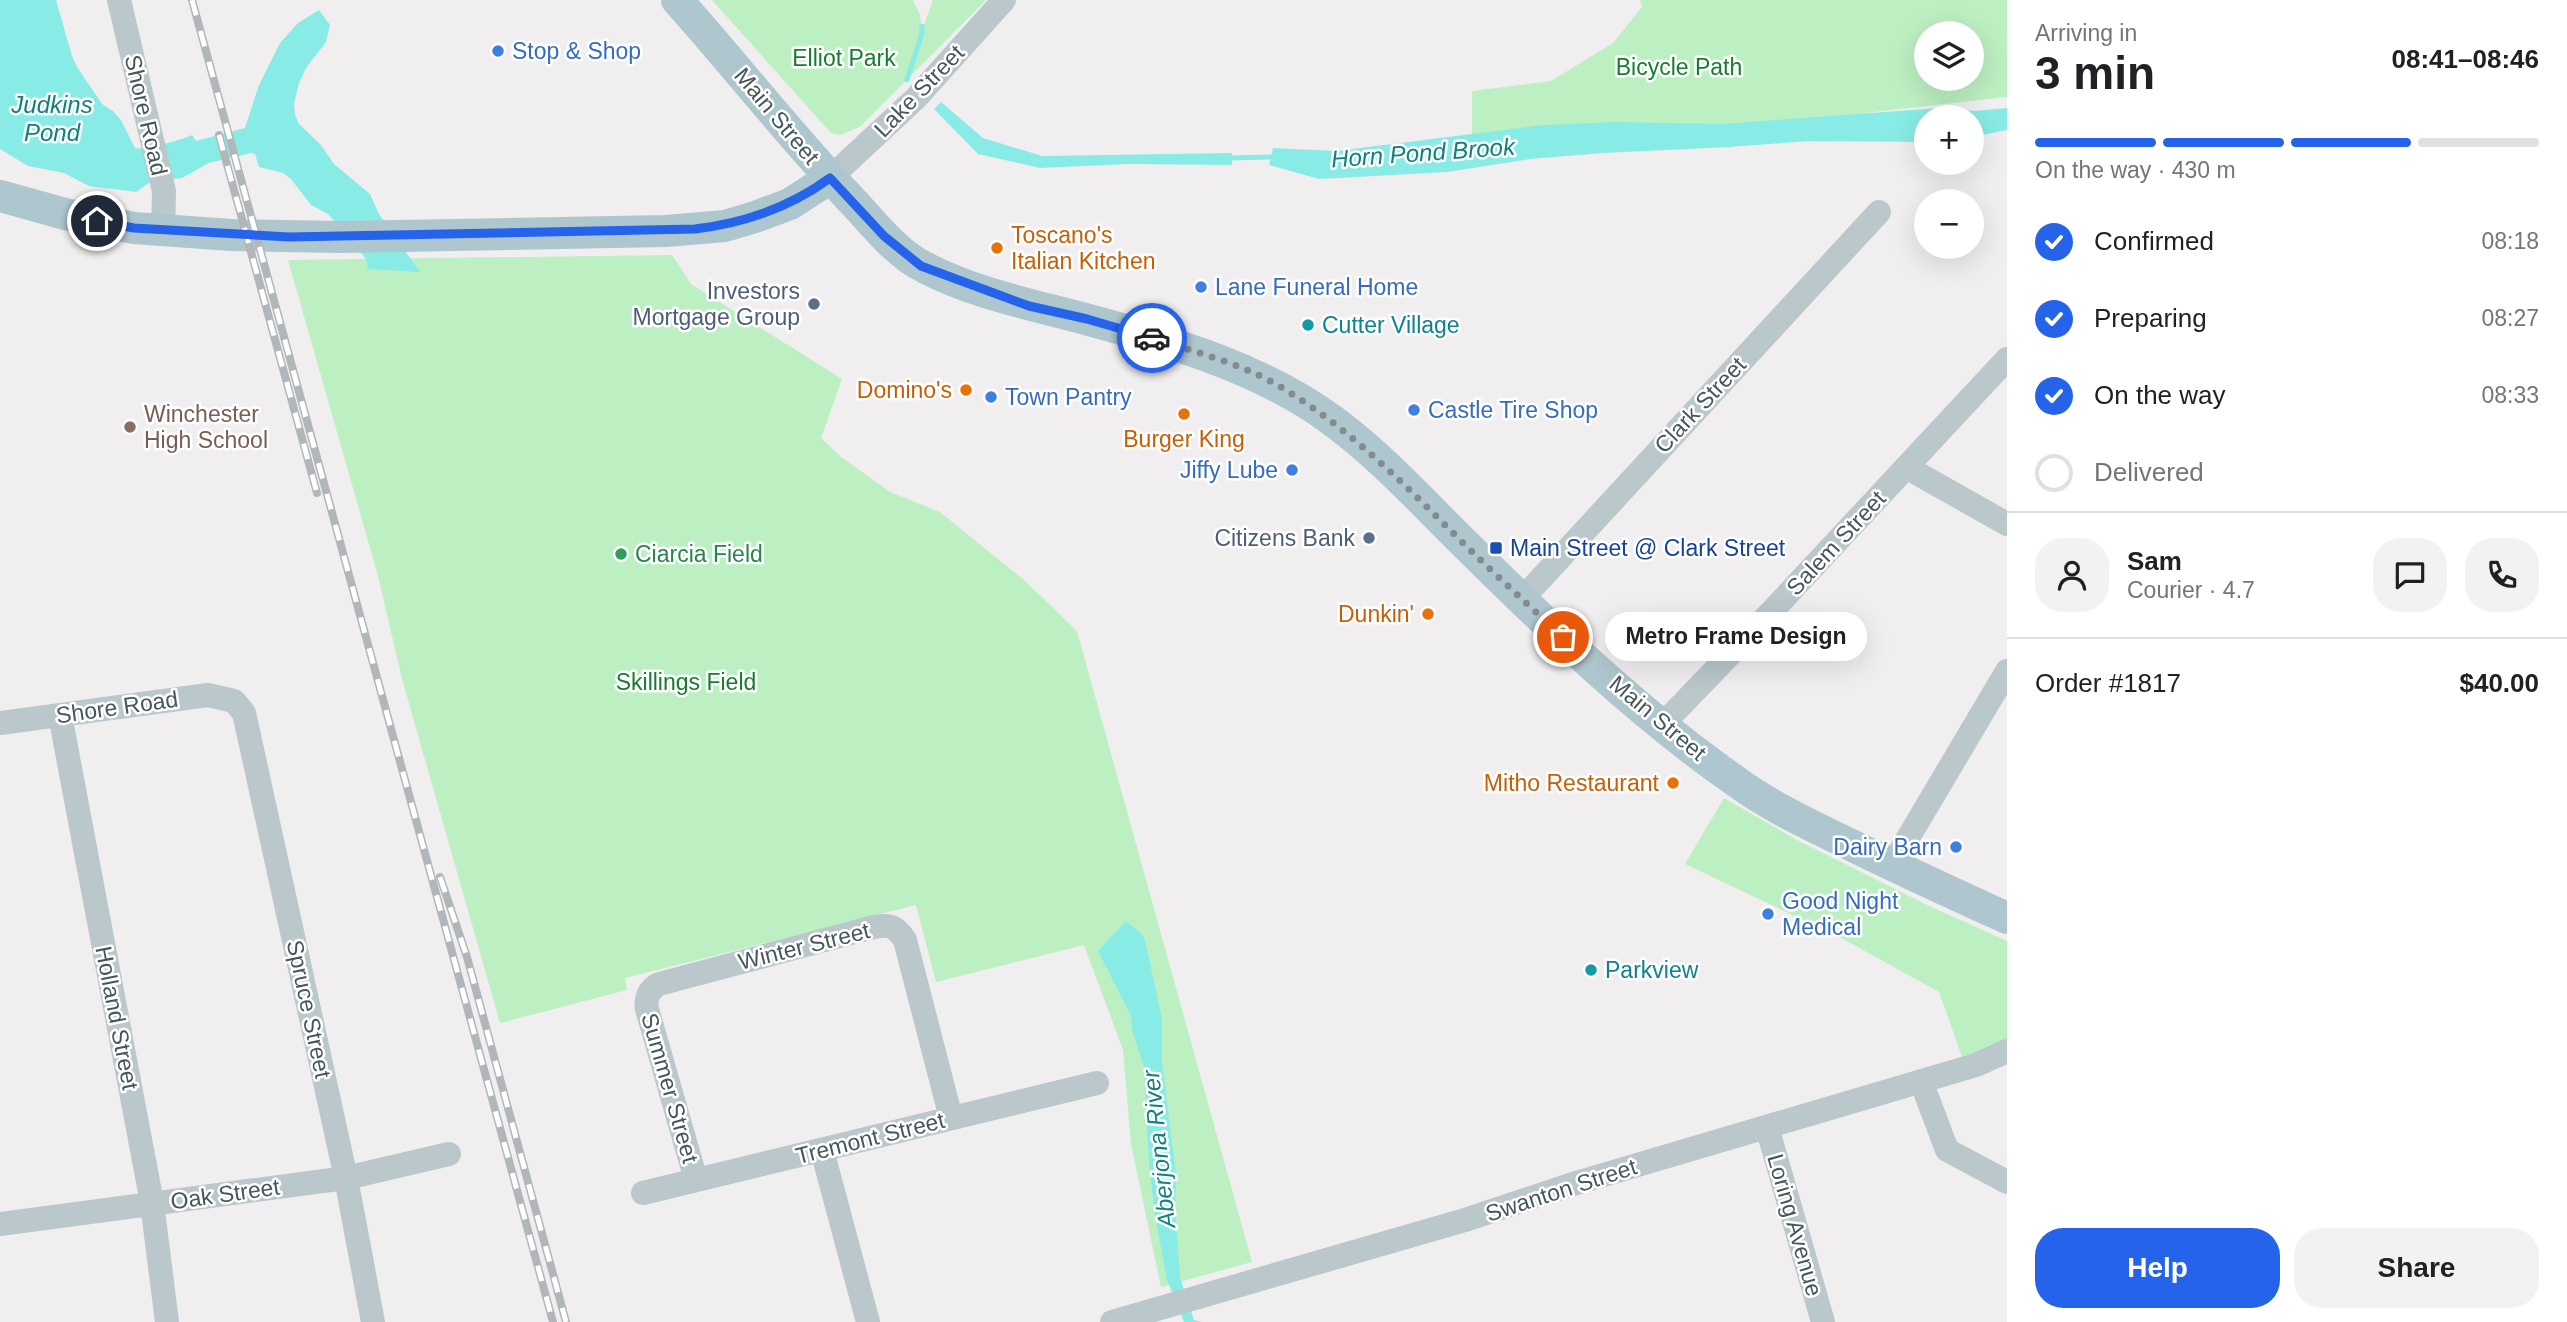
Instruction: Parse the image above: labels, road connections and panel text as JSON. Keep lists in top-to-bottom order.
{
  "streets": {
    "main road": ["Main Street"],
    "street": [
      "Lake Street",
      "Shore Road",
      "Clark Street",
      "Salem Street",
      "Winter Street",
      "Spruce Street",
      "Holland Street",
      "Summer Street",
      "Tremont Street",
      "Swanton Street",
      "Oak Street",
      "Loring Avenue"
    ]
  },
  "crossings": [
    ["Lake Street", "Main Street"],
    ["Shore Road", "Spruce Street"],
    ["Shore Road", "Holland Street"],
    ["Main Street", "Clark Street"],
    ["Main Street", "Salem Street"],
    ["Winter Street", "Summer Street"],
    ["Winter Street", "Tremont Street"],
    ["Spruce Street", "Oak Street"],
    ["Holland Street", "Oak Street"],
    ["Summer Street", "Tremont Street"],
    ["Swanton Street", "Loring Avenue"]
  ],
  "water": ["Judkins Pond", "Horn Pond Brook", "Aberjona River"],
  "parks": ["Elliot Park", "Bicycle Path", "Skillings Field"],
  "places": {
    "other": [
      "Stop & Shop",
      "Toscano's Italian Kitchen",
      "Lane Funeral Home",
      "Investors Mortgage Group",
      "Cutter Village",
      "Domino's",
      "Town Pantry",
      "Castle Tire Shop",
      "Burger King",
      "Winchester High School",
      "Jiffy Lube",
      "Citizens Bank",
      "Ciarcia Field",
      "Dunkin'",
      "Metro Frame Design",
      "Mitho Restaurant",
      "Dairy Barn",
      "Good Night Medical",
      "Parkview"
    ],
    "transit": ["Main Street @ Clark Street"]
  },
  "page": {
    "heading": ["3 min", "Arriving in", "08:41–08:46"],
    "panel": [
      "Sam",
      "Courier · 4.7",
      "Order #1817",
      "$40.00"
    ],
    "map_buttons": ["+", "−"],
    "bar": "On the way · 430 m",
    "list": [
      ["Confirmed", "08:18"],
      ["Preparing", "08:27"],
      ["On the way", "08:33"],
      "Delivered"
    ],
    "bubble": "Metro Frame Design",
    "buttons": ["Help", "Share"]
  }
}
